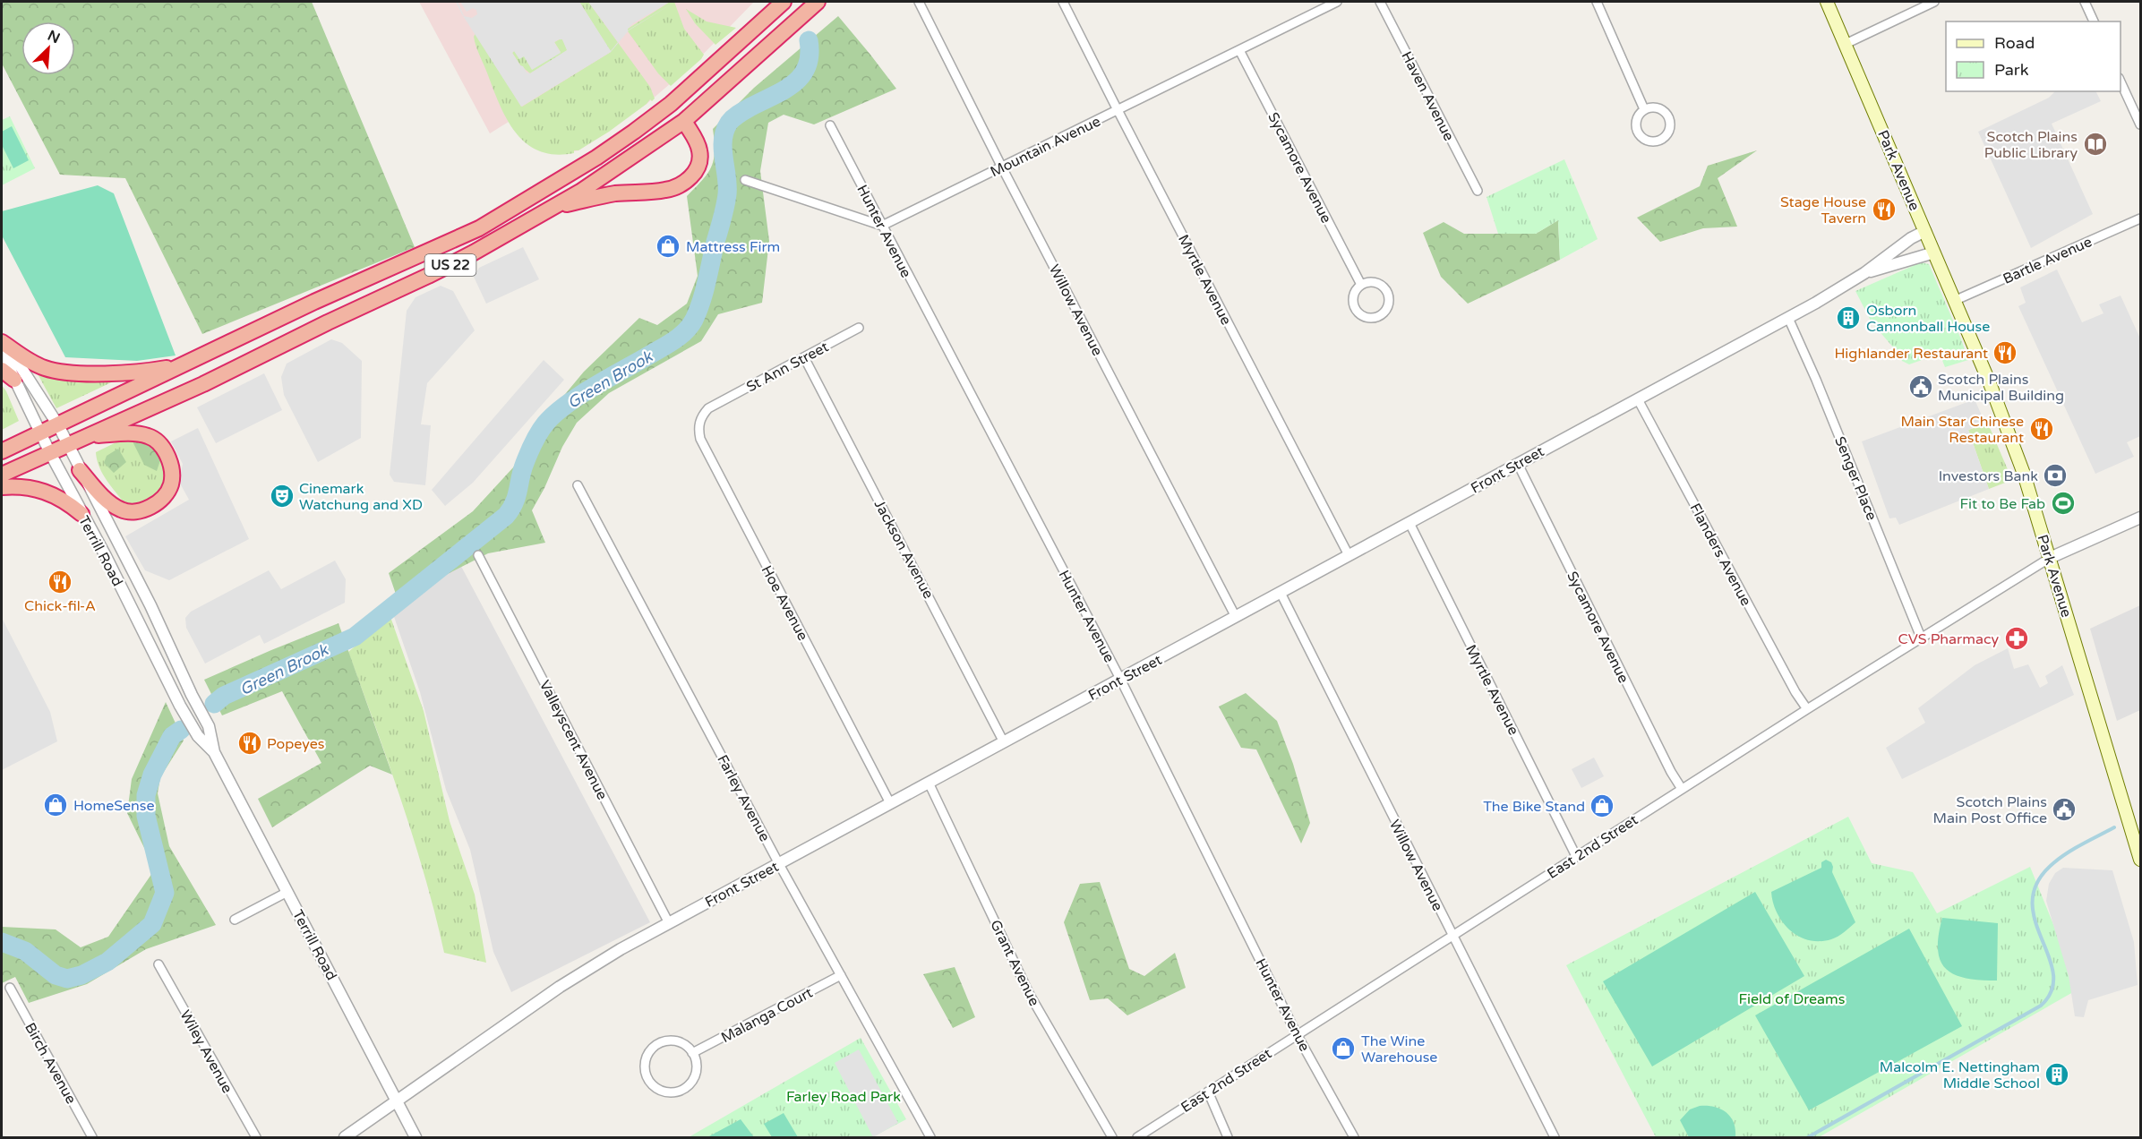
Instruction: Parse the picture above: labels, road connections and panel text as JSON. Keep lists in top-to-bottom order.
{
  "streets": {
    "highway": ["US 22"],
    "main road": ["Park Avenue"],
    "street": [
      "Haven Avenue",
      "Mountain Avenue",
      "Sycamore Avenue",
      "Hunter Avenue",
      "Bartle Avenue",
      "Myrtle Avenue",
      "Willow Avenue",
      "St Ann Street",
      "Front Street",
      "Senger Place",
      "Jackson Avenue",
      "Terrill Road",
      "Flanders Avenue",
      "Hoe Avenue",
      "Valleyscent Avenue",
      "Farley Avenue",
      "East 2nd Street",
      "Grant Avenue",
      "Malanga Court",
      "Wiley Avenue",
      "Birch Avenue"
    ]
  },
  "crossings": [
    ["Mountain Avenue", "Sycamore Avenue"],
    ["Mountain Avenue", "Hunter Avenue"],
    ["Mountain Avenue", "Myrtle Avenue"],
    ["Mountain Avenue", "Willow Avenue"],
    ["Sycamore Avenue", "Front Street"],
    ["Sycamore Avenue", "East 2nd Street"],
    ["Park Avenue", "Bartle Avenue"],
    ["Park Avenue", "Front Street"],
    ["Park Avenue", "East 2nd Street"],
    ["Hunter Avenue", "Front Street"],
    ["Hunter Avenue", "East 2nd Street"],
    ["US 22", "Terrill Road"],
    ["Myrtle Avenue", "Front Street"],
    ["Myrtle Avenue", "East 2nd Street"],
    ["Willow Avenue", "Front Street"],
    ["Willow Avenue", "East 2nd Street"],
    ["St Ann Street", "Jackson Avenue"],
    ["St Ann Street", "Hoe Avenue"],
    ["Front Street", "Senger Place"],
    ["Front Street", "Jackson Avenue"],
    ["Front Street", "Terrill Road"],
    ["Front Street", "Flanders Avenue"],
    ["Front Street", "Hoe Avenue"],
    ["Front Street", "Valleyscent Avenue"],
    ["Front Street", "Farley Avenue"],
    ["Front Street", "Grant Avenue"],
    ["Senger Place", "East 2nd Street"],
    ["Flanders Avenue", "East 2nd Street"],
    ["Farley Avenue", "Malanga Court"]
  ],
  "water": ["Green Brook"],
  "parks": ["Field of Dreams", "Farley Road Park"],
  "places": {
    "library": ["Scotch Plains Public Library"],
    "restaurant": [
      "Stage House Tavern",
      "Highlander Restaurant",
      "Main Star Chinese Restaurant",
      "Chick-fil-A",
      "Popeyes"
    ],
    "shop": [
      "Mattress Firm",
      "HomeSense",
      "The Bike Stand",
      "The Wine Warehouse"
    ],
    "building": ["Osborn Cannonball House", "Malcolm E. Nettingham Middle School"],
    "public building": ["Scotch Plains Municipal Building", "Scotch Plains Main Post Office"],
    "bank": ["Investors Bank"],
    "theatre": ["Cinemark Watchung and XD"],
    "sports": ["Fit to Be Fab"],
    "pharmacy": ["CVS Pharmacy"]
  },
  "legend": ["Road", "Park"],
  "north": "top right"
}
